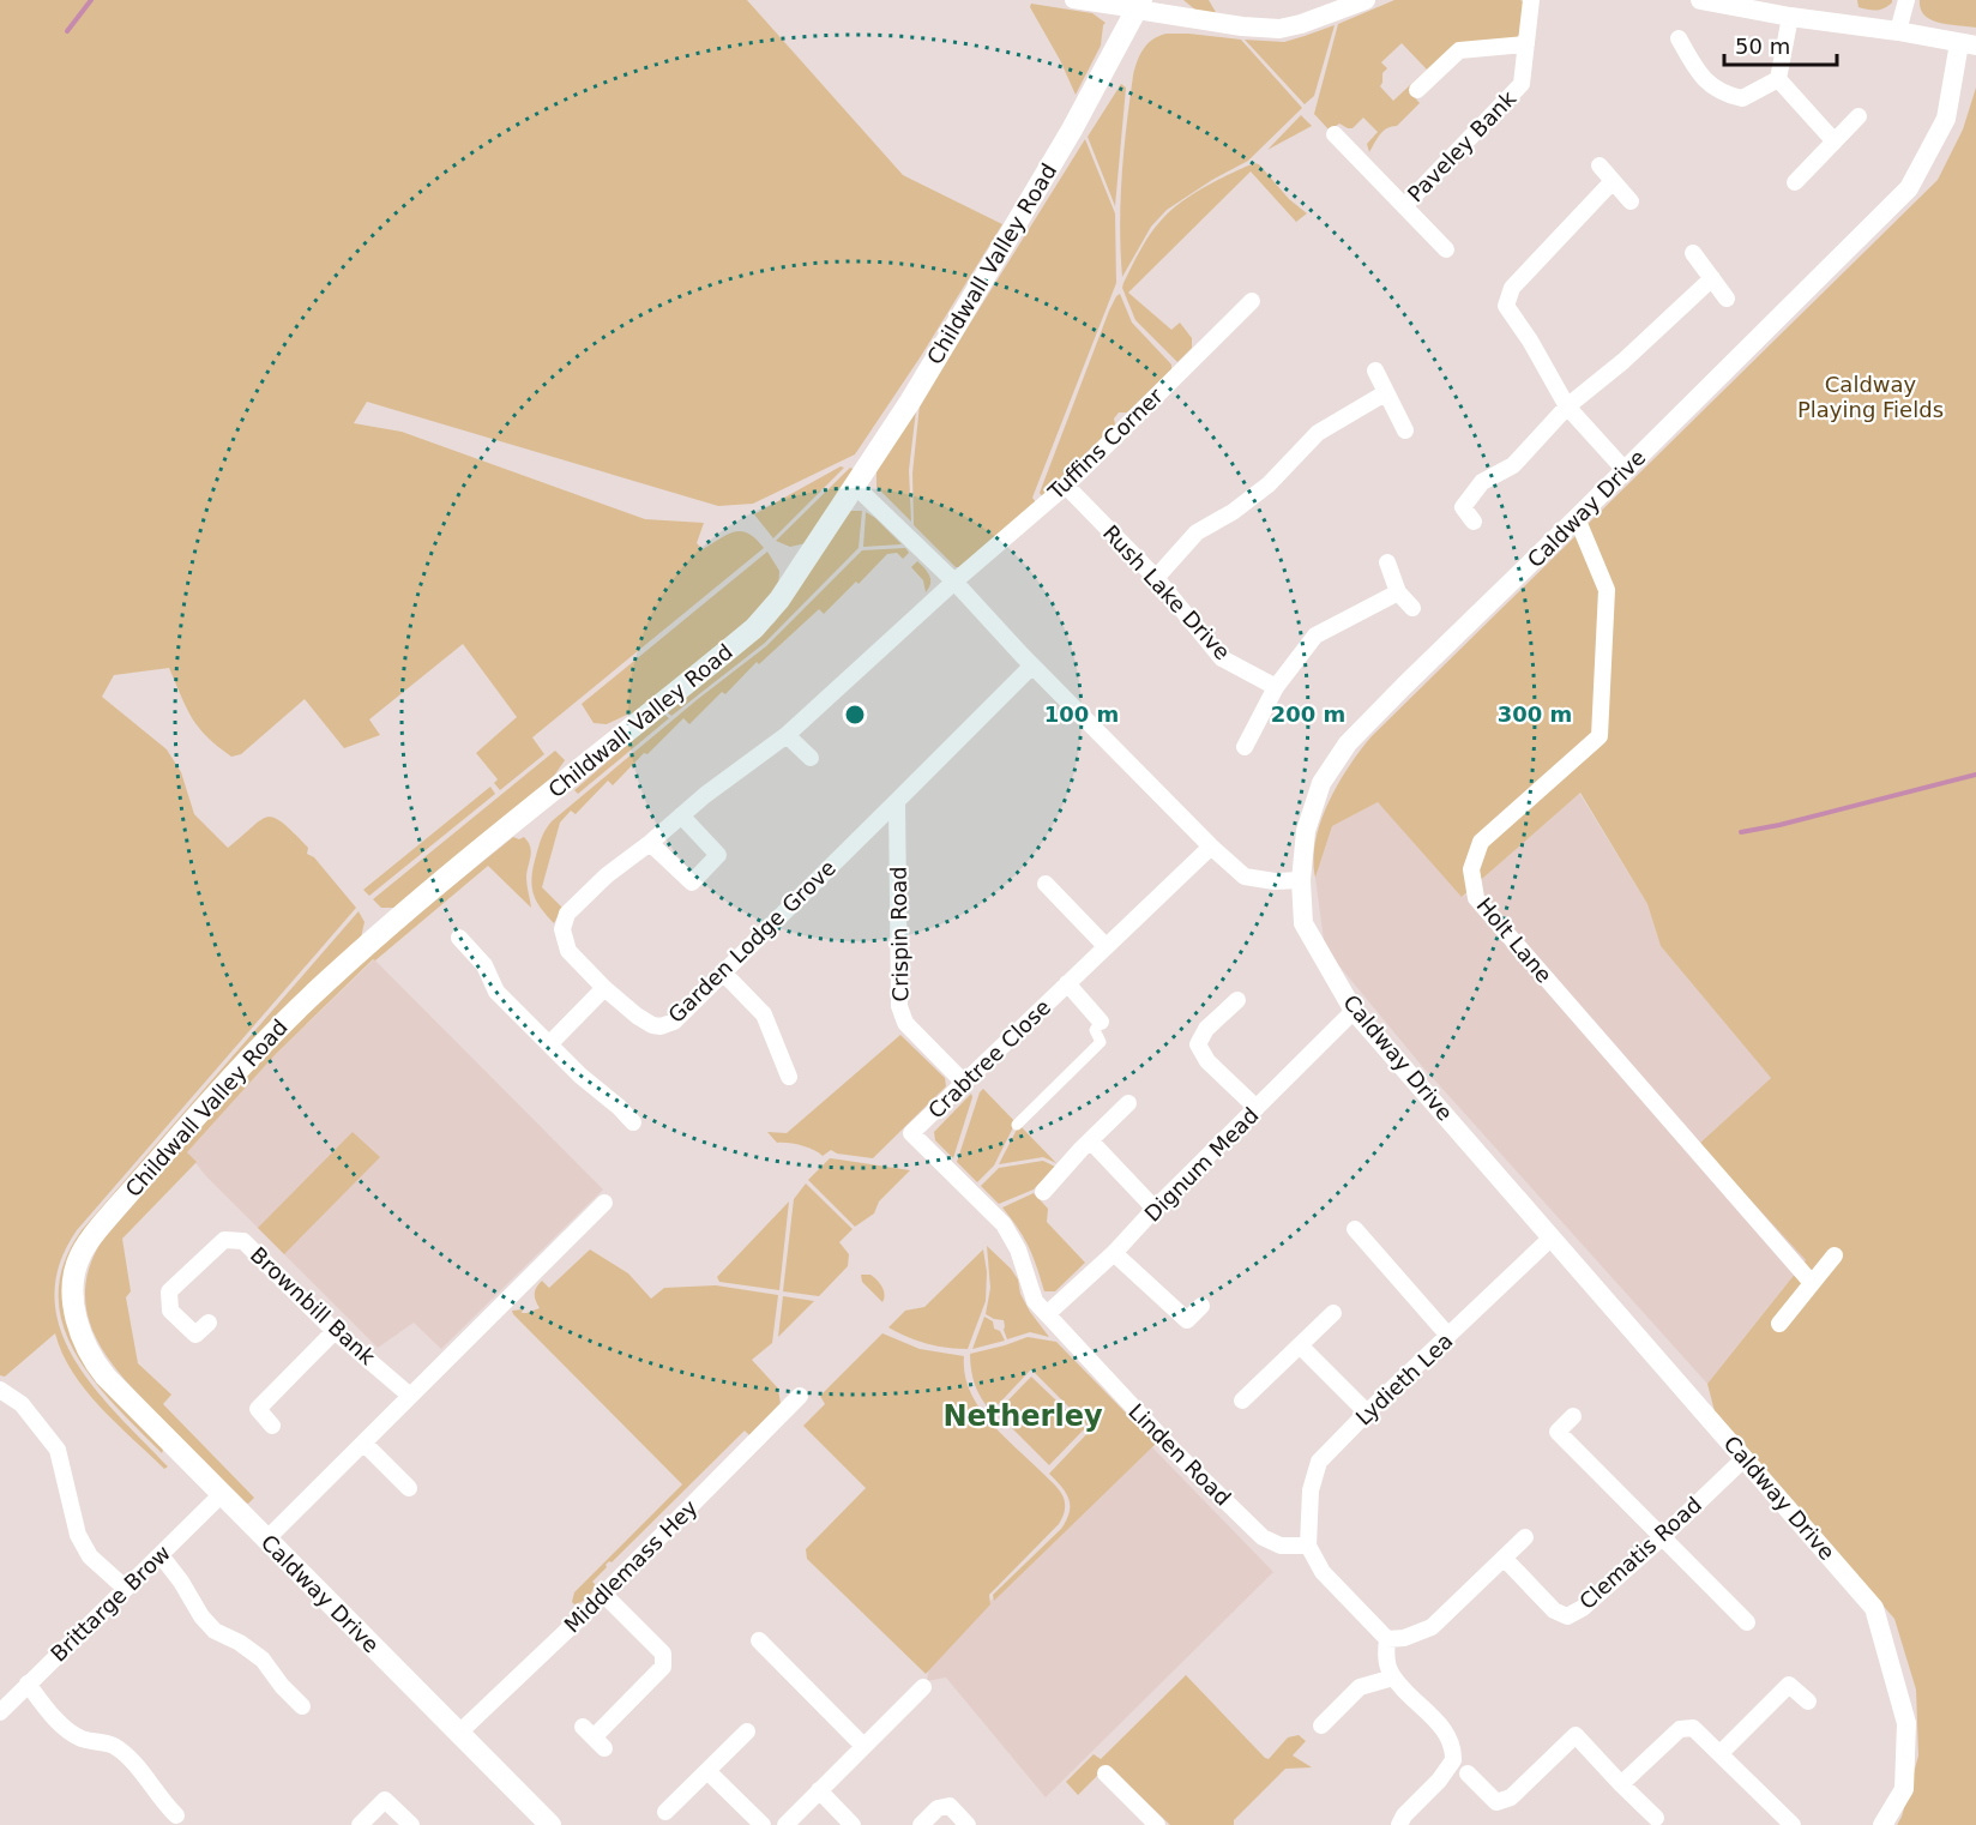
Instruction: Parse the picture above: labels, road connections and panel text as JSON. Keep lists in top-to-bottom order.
{
  "streets": {
    "main road": ["Childwall Valley Road", "Caldway Drive"],
    "street": [
      "Paveley Bank",
      "Tuffins Corner",
      "Rush Lake Drive",
      "Crispin Road",
      "Holt Lane",
      "Garden Lodge Grove",
      "Crabtree Close",
      "Dignum Mead",
      "Brownbill Bank",
      "Lydieth Lea",
      "Linden Road",
      "Clematis Road",
      "Middlemass Hey",
      "Brittarge Brow"
    ]
  },
  "crossings": [
    ["Childwall Valley Road", "Caldway Drive"],
    ["Tuffins Corner", "Rush Lake Drive"],
    ["Tuffins Corner", "Garden Lodge Grove"],
    ["Caldway Drive", "Holt Lane"],
    ["Caldway Drive", "Dignum Mead"],
    ["Caldway Drive", "Lydieth Lea"],
    ["Caldway Drive", "Clematis Road"],
    ["Caldway Drive", "Middlemass Hey"],
    ["Caldway Drive", "Brittarge Brow"],
    ["Crispin Road", "Garden Lodge Grove"],
    ["Crispin Road", "Crabtree Close"],
    ["Crabtree Close", "Linden Road"],
    ["Dignum Mead", "Linden Road"],
    ["Lydieth Lea", "Linden Road"]
  ],
  "districts": ["Netherley"],
  "parks": ["Caldway Playing Fields"],
  "scale_bar": "50 m",
  "rings": ["100 m", "200 m", "300 m"]
}
